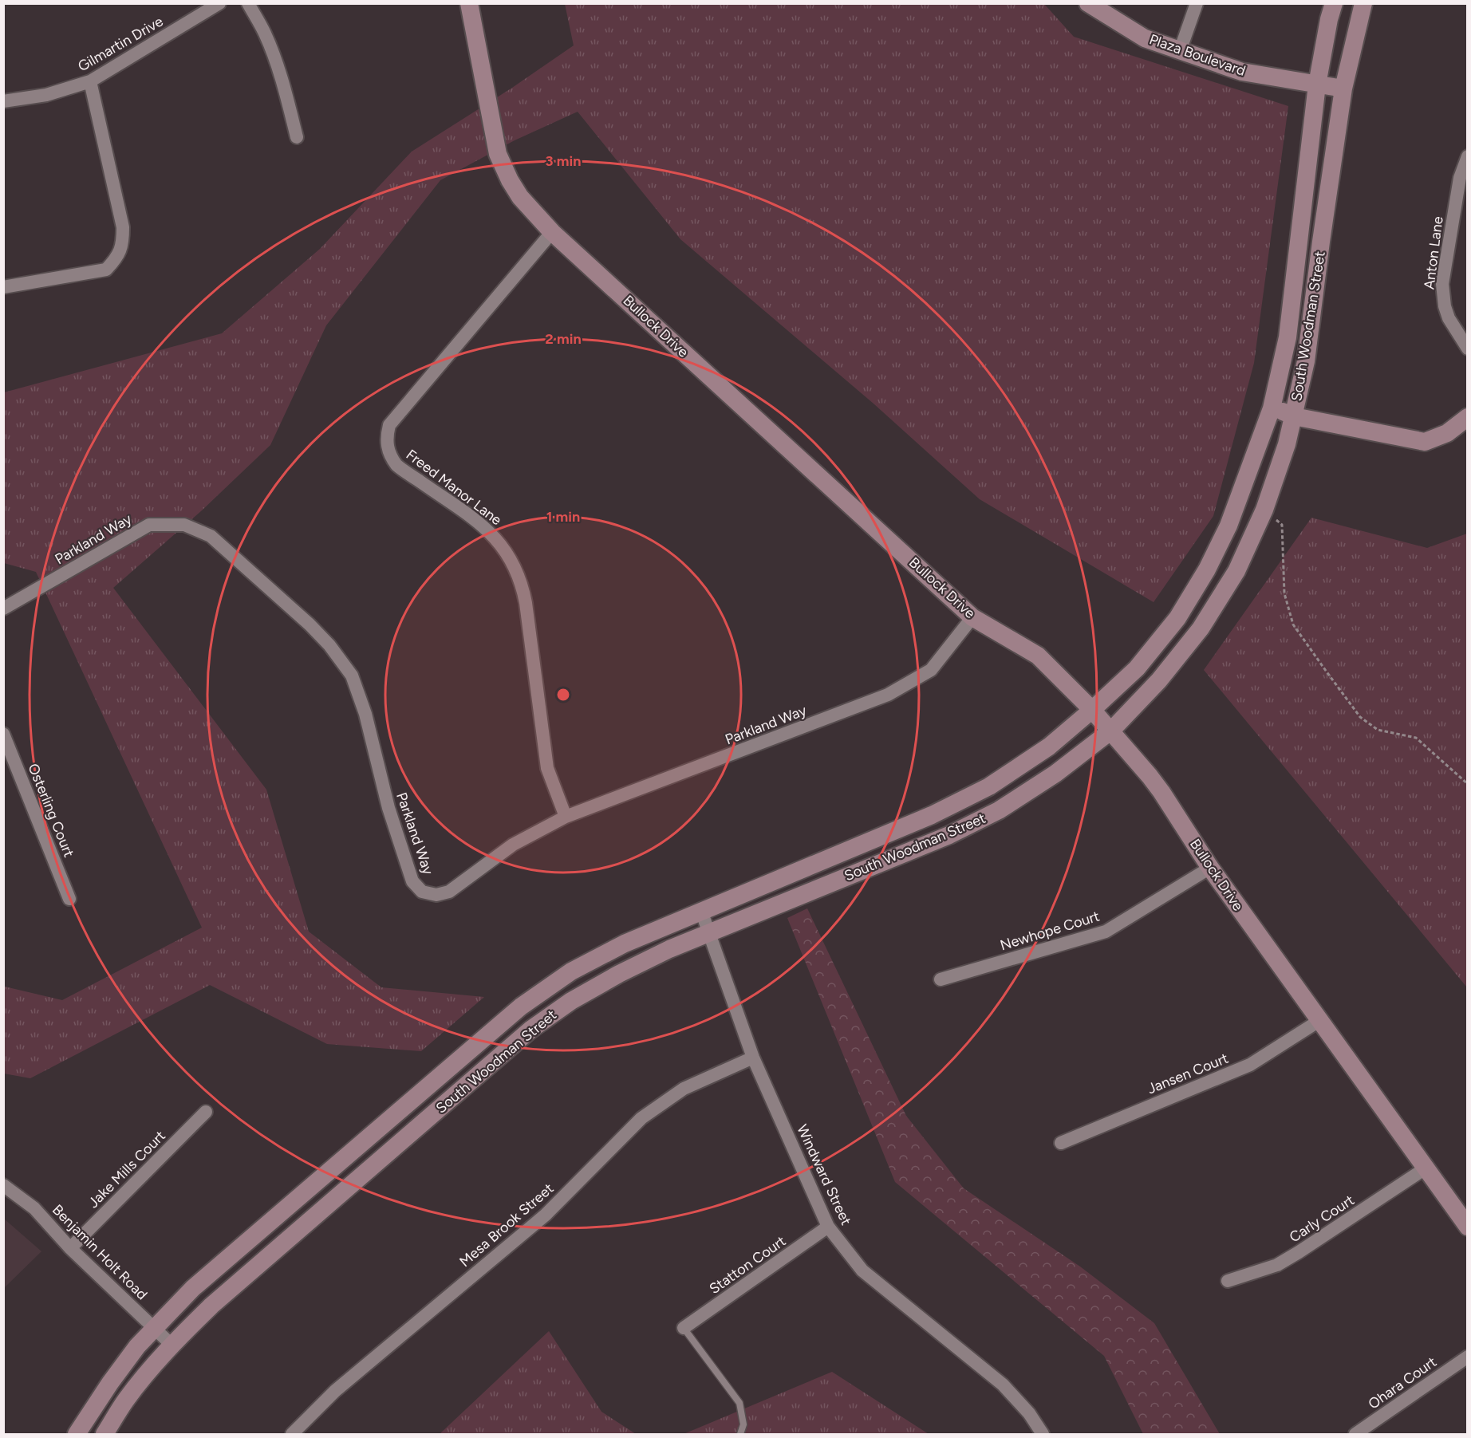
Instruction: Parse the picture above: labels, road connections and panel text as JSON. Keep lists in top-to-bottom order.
{
  "streets": {
    "main road": ["Plaza Boulevard", "Bullock Drive", "South Woodman Street"],
    "street": [
      "Gilmartin Drive",
      "Anton Lane",
      "Freed Manor Lane",
      "Parkland Way",
      "Osterling Court",
      "Newhope Court",
      "Jansen Court",
      "Jake Mills Court",
      "Windward Street",
      "Carly Court",
      "Mesa Brook Street",
      "Benjamin Holt Road",
      "Statton Court",
      "Ohara Court"
    ]
  },
  "crossings": [
    ["Plaza Boulevard", "South Woodman Street"],
    ["Bullock Drive", "South Woodman Street"],
    ["Bullock Drive", "Freed Manor Lane"],
    ["Bullock Drive", "Parkland Way"],
    ["Bullock Drive", "Newhope Court"],
    ["Bullock Drive", "Jansen Court"],
    ["Bullock Drive", "Carly Court"],
    ["South Woodman Street", "Windward Street"],
    ["South Woodman Street", "Benjamin Holt Road"],
    ["Freed Manor Lane", "Parkland Way"],
    ["Jake Mills Court", "Benjamin Holt Road"],
    ["Windward Street", "Mesa Brook Street"],
    ["Windward Street", "Statton Court"]
  ],
  "rings": ["3 min", "2 min", "1 min"]
}
